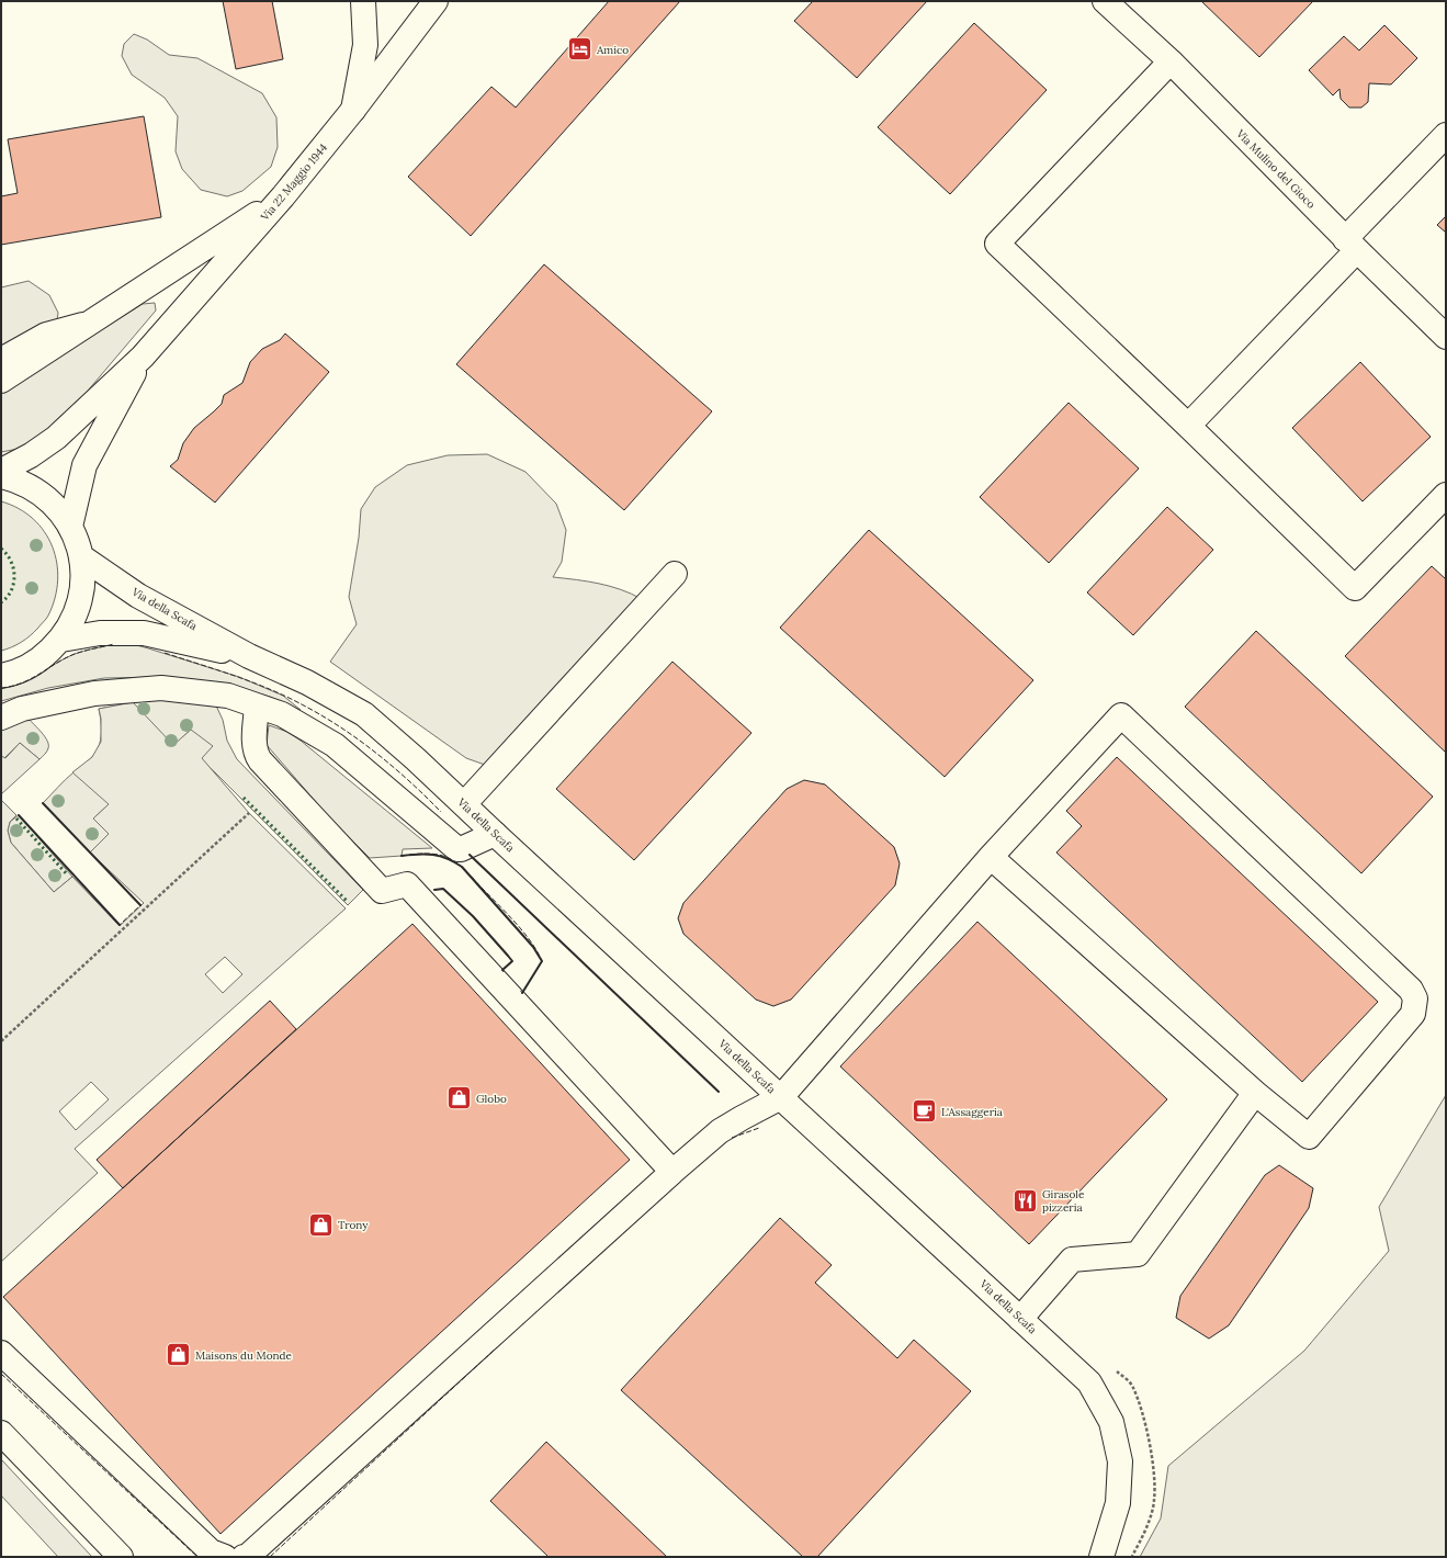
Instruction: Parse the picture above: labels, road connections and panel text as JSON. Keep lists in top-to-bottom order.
{
  "streets": {
    "main road": ["Via Mulino del Gioco", "Via 22 Maggio 1944", "Via della Scafa"]
  },
  "places": {
    "hotel": ["Amico"],
    "shop": ["Globo", "Trony", "Maisons du Monde"],
    "cafe": ["L'Assaggeria"],
    "restaurant": ["Girasole pizzeria"]
  }
}
